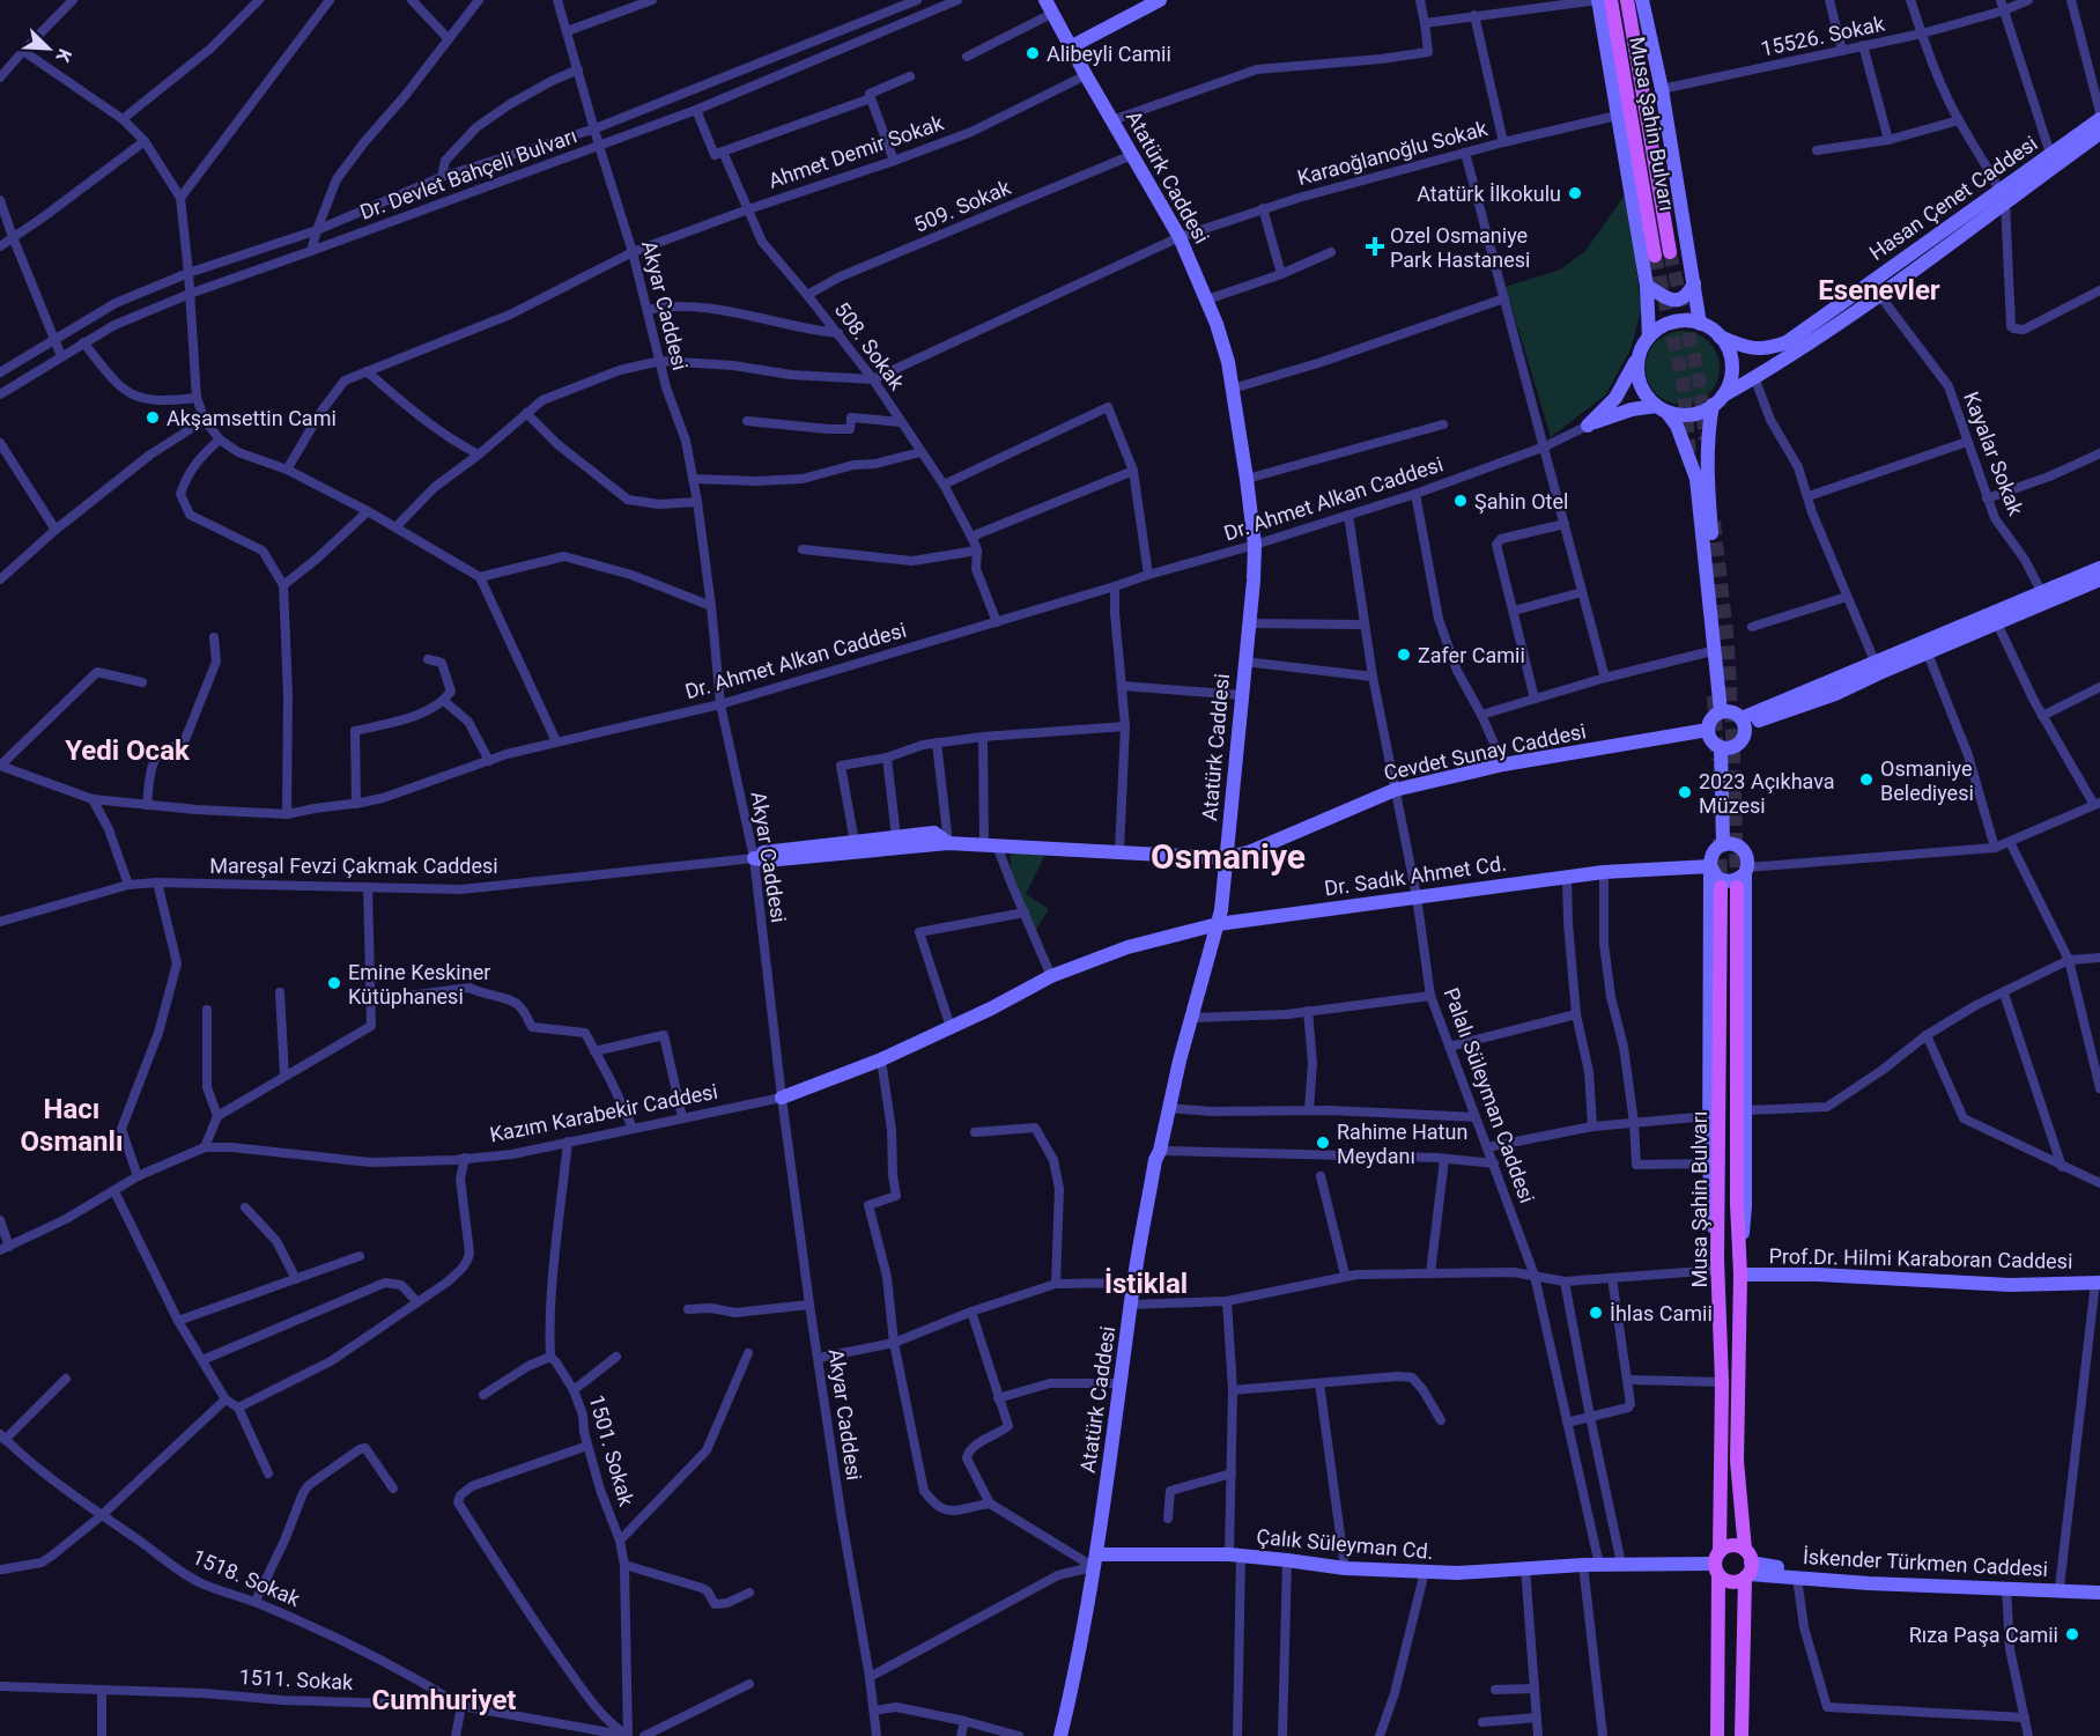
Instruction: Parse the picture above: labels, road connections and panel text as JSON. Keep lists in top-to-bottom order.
{
  "streets": {
    "main road": [
      "Musa Şahin Bulvarı",
      "Atatürk Caddesi",
      "Hasan Çenet Caddesi",
      "Cevdet Sunay Caddesi",
      "Dr. Sadık Ahmet Cd.",
      "Prof.Dr. Hilmi Karaboran Caddesi",
      "Çalık Süleyman Cd.",
      "İskender Türkmen Caddesi"
    ],
    "street": [
      "15526. Sokak",
      "Ahmet Demir Sokak",
      "Karaoğlanoğlu Sokak",
      "Dr. Devlet Bahçeli Bulvarı",
      "509. Sokak",
      "Akyar Caddesi",
      "508. Sokak",
      "Kayalar Sokak",
      "Dr. Ahmet Alkan Caddesi",
      "Mareşal Fevzi Çakmak Caddesi",
      "Palalı Süleyman Caddesi",
      "Kazım Karabekir Caddesi",
      "1501. Sokak",
      "1518. Sokak",
      "1511. Sokak"
    ]
  },
  "crossings": [
    ["Musa Şahin Bulvarı", "Prof.Dr. Hilmi Karaboran Caddesi"],
    ["Musa Şahin Bulvarı", "Çalık Süleyman Cd."],
    ["Musa Şahin Bulvarı", "İskender Türkmen Caddesi"],
    ["Ahmet Demir Sokak", "Atatürk Caddesi"],
    ["Ahmet Demir Sokak", "Akyar Caddesi"],
    ["Ahmet Demir Sokak", "508. Sokak"],
    ["Karaoğlanoğlu Sokak", "Atatürk Caddesi"],
    ["Karaoğlanoğlu Sokak", "508. Sokak"],
    ["Dr. Devlet Bahçeli Bulvarı", "Akyar Caddesi"],
    ["Dr. Devlet Bahçeli Bulvarı", "508. Sokak"],
    ["Atatürk Caddesi", "509. Sokak"],
    ["Atatürk Caddesi", "Dr. Ahmet Alkan Caddesi"],
    ["Atatürk Caddesi", "Cevdet Sunay Caddesi"],
    ["Atatürk Caddesi", "Dr. Sadık Ahmet Cd."],
    ["Atatürk Caddesi", "Çalık Süleyman Cd."],
    ["509. Sokak", "508. Sokak"],
    ["Akyar Caddesi", "Dr. Ahmet Alkan Caddesi"],
    ["Akyar Caddesi", "Mareşal Fevzi Çakmak Caddesi"],
    ["Akyar Caddesi", "Dr. Sadık Ahmet Cd."],
    ["Akyar Caddesi", "Kazım Karabekir Caddesi"],
    ["508. Sokak", "Dr. Ahmet Alkan Caddesi"],
    ["Dr. Ahmet Alkan Caddesi", "Palalı Süleyman Caddesi"],
    ["Cevdet Sunay Caddesi", "Palalı Süleyman Caddesi"],
    ["Dr. Sadık Ahmet Cd.", "Palalı Süleyman Caddesi"],
    ["Dr. Sadık Ahmet Cd.", "Kazım Karabekir Caddesi"],
    ["Palalı Süleyman Caddesi", "Çalık Süleyman Cd."],
    ["1501. Sokak", "1511. Sokak"],
    ["1518. Sokak", "1511. Sokak"]
  ],
  "districts": [
    "Esenevler",
    "Yedi Ocak",
    "Osmaniye",
    "Hacı Osmanlı",
    "İstiklal",
    "Cumhuriyet"
  ],
  "places": {
    "other": [
      "Alibeyli Camii",
      "Atatürk İlkokulu",
      "Akşamsettin Cami",
      "Şahin Otel",
      "Zafer Camii",
      "Osmaniye Belediyesi",
      "2023 Açıkhava Müzesi",
      "Emine Keskiner Kütüphanesi",
      "Rahime Hatun Meydanı",
      "İhlas Camii",
      "Rıza Paşa Camii"
    ],
    "health": ["Ozel Osmaniye Park Hastanesi"]
  },
  "north": "bottom right"
}
